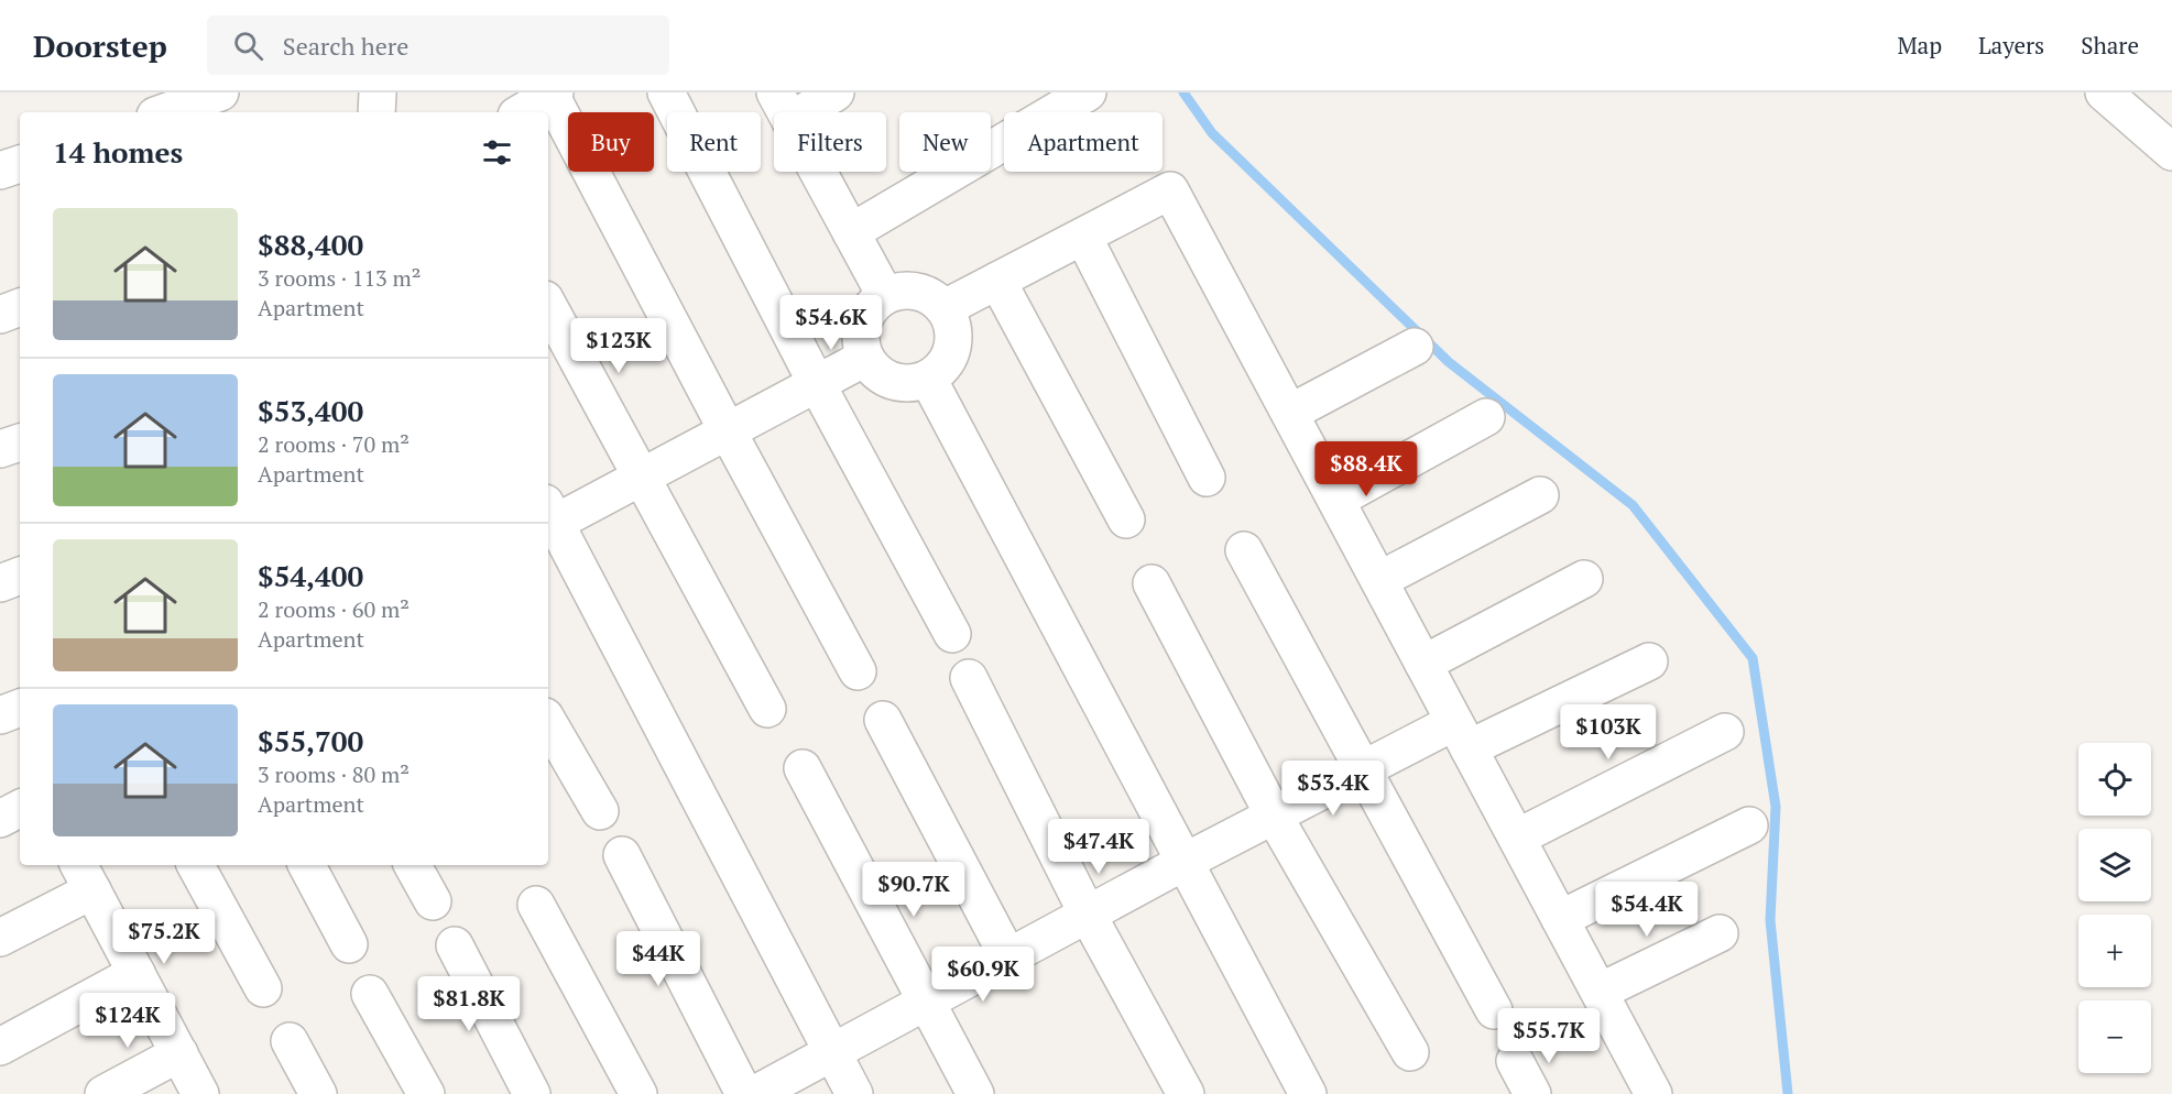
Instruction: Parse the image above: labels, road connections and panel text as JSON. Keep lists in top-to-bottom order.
{
  "page": {
    "header": "Doorstep",
    "search": "Search here",
    "nav": ["Map", "Layers", "Share"],
    "chip": [
      "Buy",
      "Rent",
      "Filters",
      "New",
      "Apartment"
    ],
    "heading": "14 homes",
    "list": [
      {
        "name": "$88,400",
        "note": "3 rooms · 113 m² · Apartment"
      },
      {
        "name": "$53,400",
        "note": "2 rooms · 70 m² · Apartment"
      },
      {
        "name": "$54,400",
        "note": "2 rooms · 60 m² · Apartment"
      },
      {
        "name": "$55,700",
        "note": "3 rooms · 80 m² · Apartment"
      }
    ],
    "price": [
      "$54.6K",
      "$123K",
      "$88.4K",
      "$103K",
      "$53.4K",
      "$47.4K",
      "$90.7K",
      "$54.4K",
      "$75.2K",
      "$44K",
      "$60.9K",
      "$81.8K",
      "$124K",
      "$55.7K"
    ],
    "map_buttons": ["+", "−"]
  }
}
